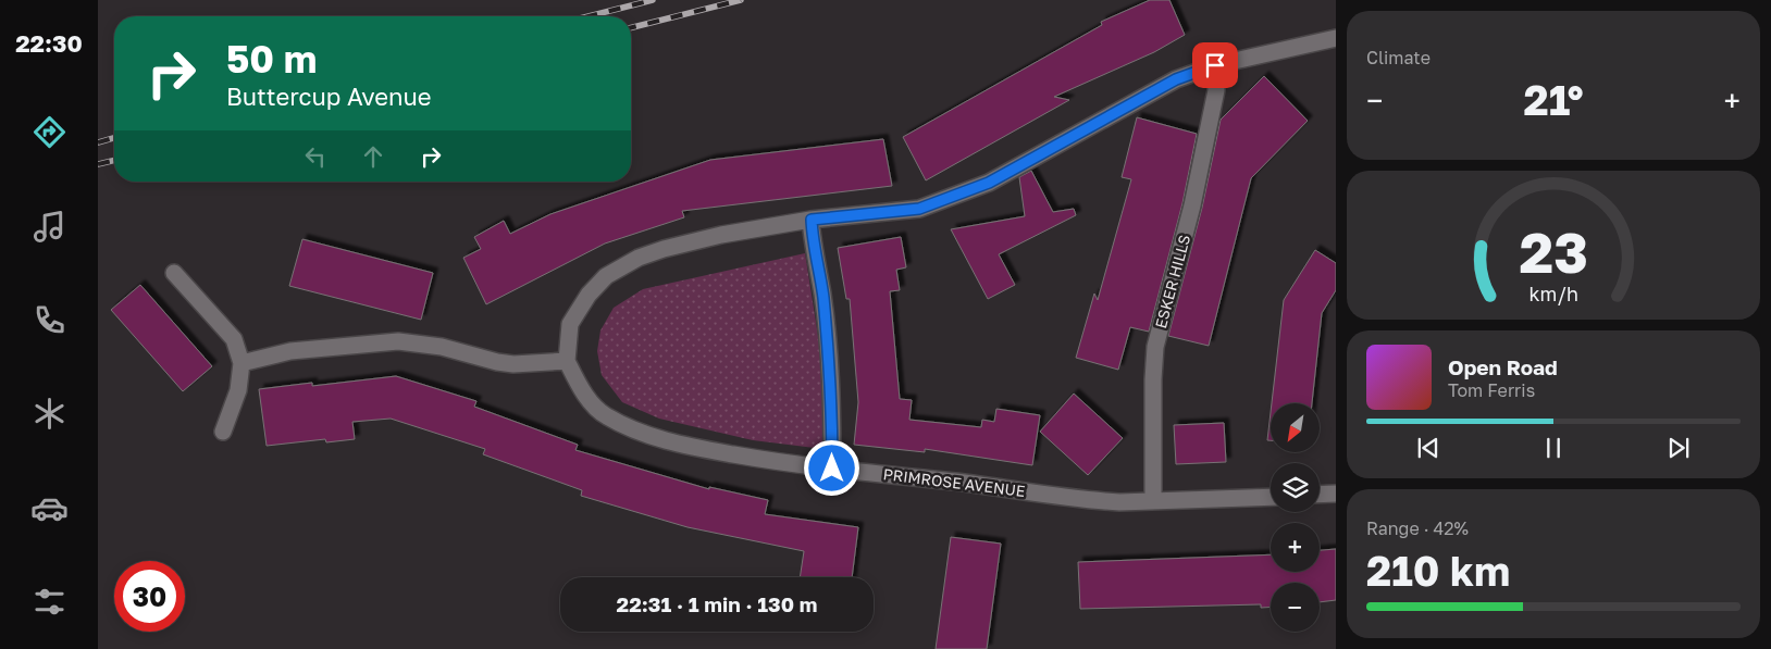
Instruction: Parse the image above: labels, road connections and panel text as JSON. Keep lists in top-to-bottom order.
{
  "streets": {
    "street": ["ESKER HILLS", "PRIMROSE AVENUE"]
  },
  "crossings": [
    ["ESKER HILLS", "PRIMROSE AVENUE"]
  ],
  "north": "bottom left",
  "page": {
    "tabs": "22:30",
    "tile": [
      "Climate",
      ["Range · 42%", "210 km"]
    ],
    "turn": ["50 m", "Buttercup Avenue"],
    "heat": ["−", "21°", "+"],
    "song": ["Open Road", "Tom Ferris"],
    "map_buttons": ["+", "−"],
    "limit": "30",
    "trip": "22:31 · 1 min · 130 m",
    "gauge": ["23", "km/h"]
  }
}
